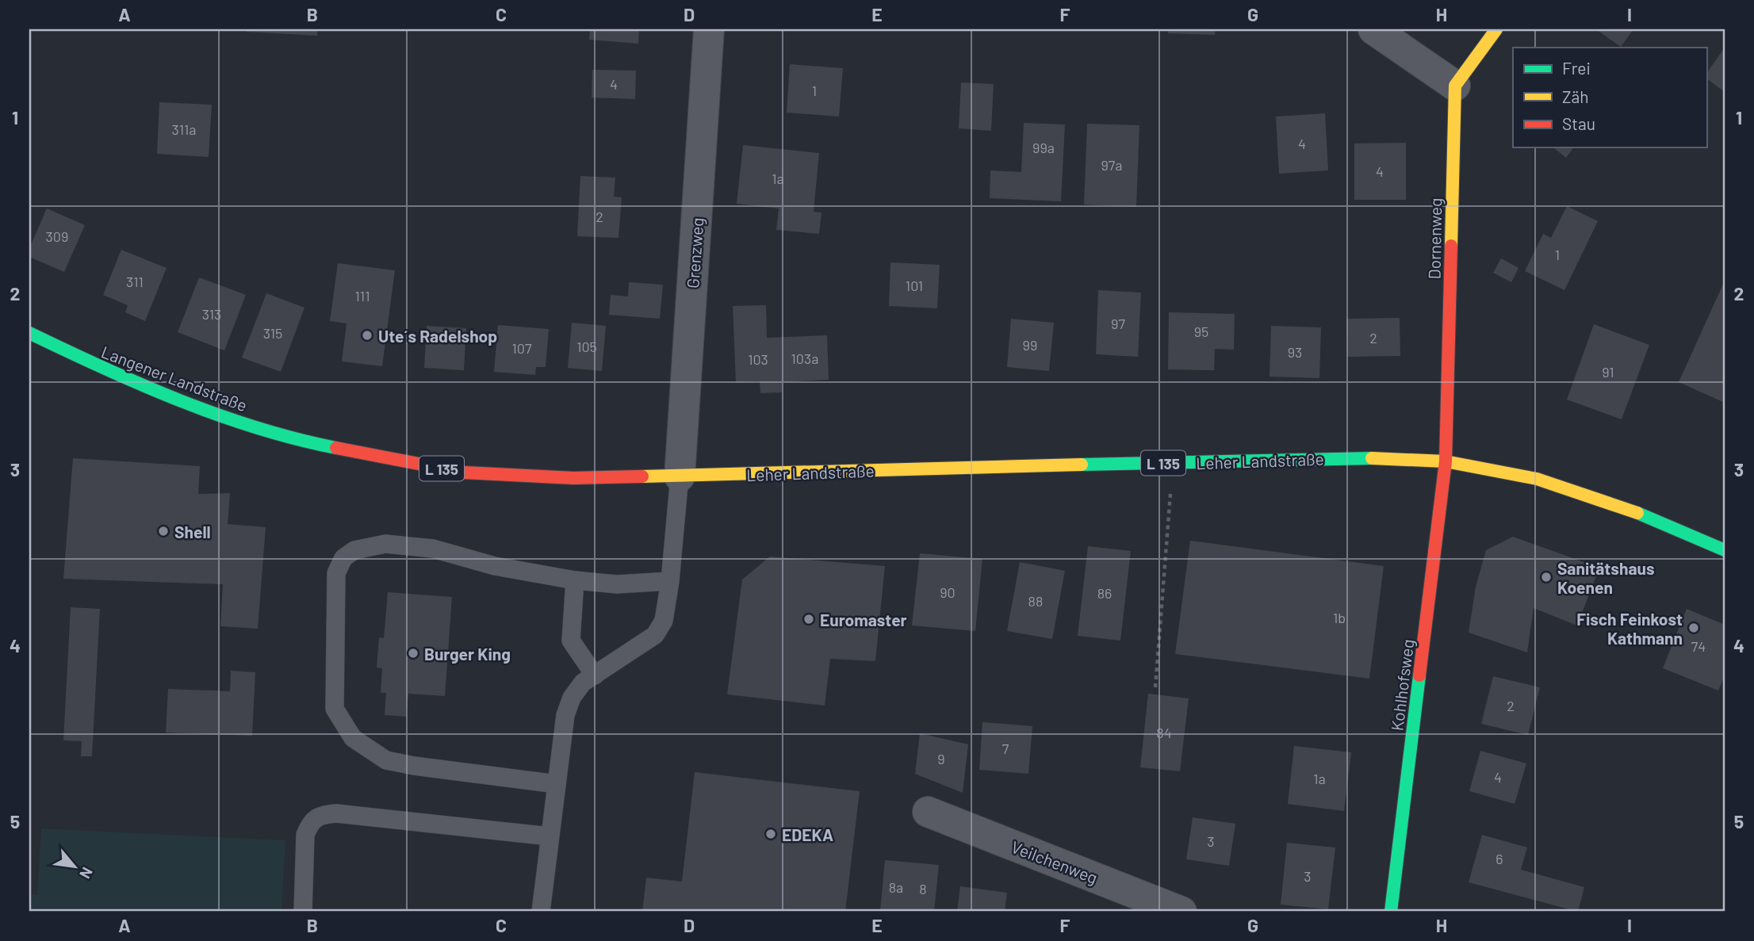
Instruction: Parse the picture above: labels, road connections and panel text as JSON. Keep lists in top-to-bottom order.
{
  "streets": {
    "main road": [
      "Dornenweg",
      "Langener Landstraße",
      "Leher Landstraße",
      "L 135",
      "Kohlhofsweg"
    ],
    "street": ["Grenzweg", "Veilchenweg"]
  },
  "crossings": [
    ["Dornenweg", "Leher Landstraße"],
    ["Dornenweg", "Kohlhofsweg"],
    ["Grenzweg", "Leher Landstraße"],
    ["Langener Landstraße", "Leher Landstraße"],
    ["Leher Landstraße", "Kohlhofsweg"]
  ],
  "places": [
    "Ute´s Radelshop",
    "Shell",
    "Sanitätshaus Koenen",
    "Euromaster",
    "Fisch Feinkost Kathmann",
    "Burger King",
    "EDEKA"
  ],
  "house_numbers": [
    "4",
    "1",
    "311a",
    "4",
    "99a",
    "97a",
    "4",
    "1a",
    "2",
    "309",
    "1",
    "311",
    "101",
    "111",
    "313",
    "97",
    "95",
    "315",
    "2",
    "99",
    "105",
    "107",
    "93",
    "103a",
    "103",
    "91",
    "90",
    "86",
    "88",
    "1b",
    "74",
    "2",
    "84",
    "7",
    "9",
    "4",
    "1a",
    "3",
    "6",
    "3",
    "8a",
    "8"
  ],
  "legend": ["Frei", "Zäh", "Stau"],
  "north": "bottom right",
  "grid": {
    "columns": [
      "A",
      "B",
      "C",
      "D",
      "E",
      "F",
      "G",
      "H",
      "I"
    ],
    "rows": [
      "1",
      "2",
      "3",
      "4",
      "5"
    ]
  }
}
